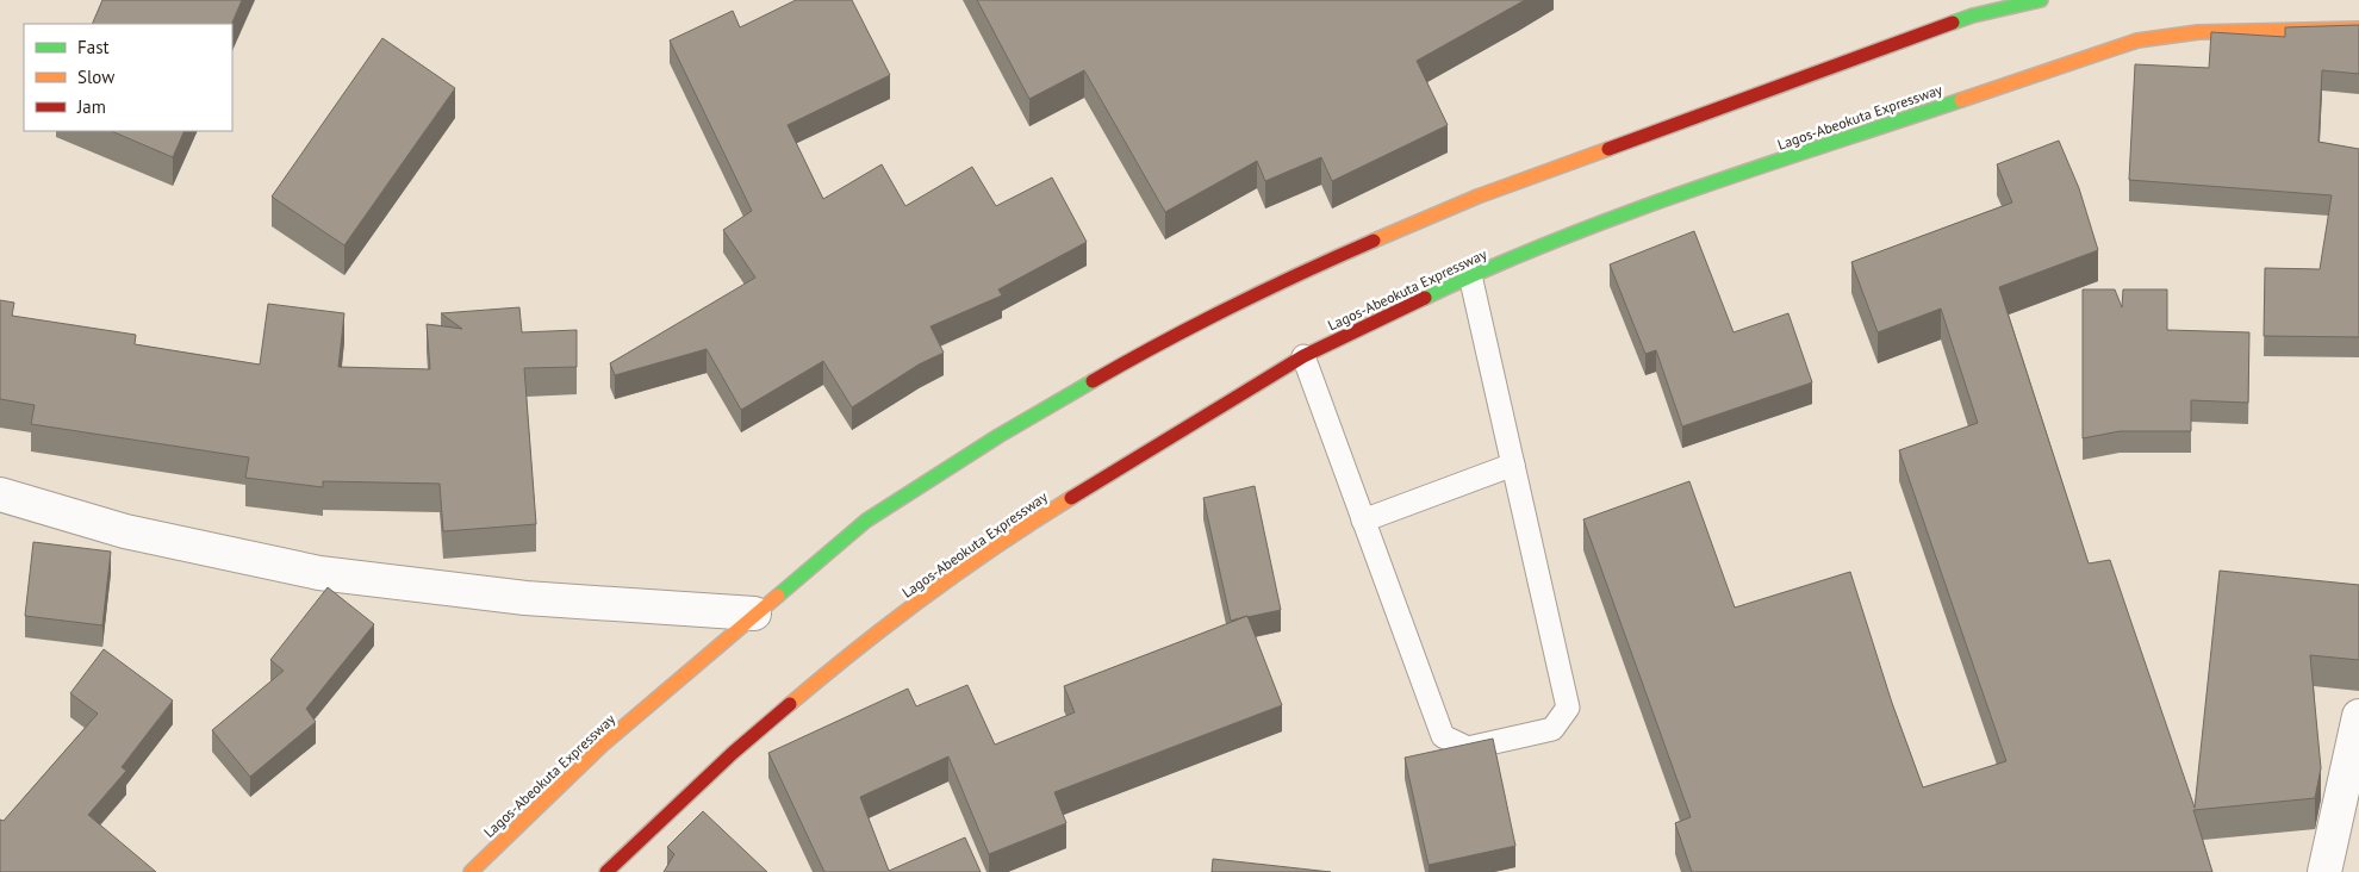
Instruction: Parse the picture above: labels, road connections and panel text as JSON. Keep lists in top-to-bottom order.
{
  "streets": {
    "highway": ["Lagos-Abeokuta Expressway"]
  },
  "legend": ["Fast", "Slow", "Jam"]
}
